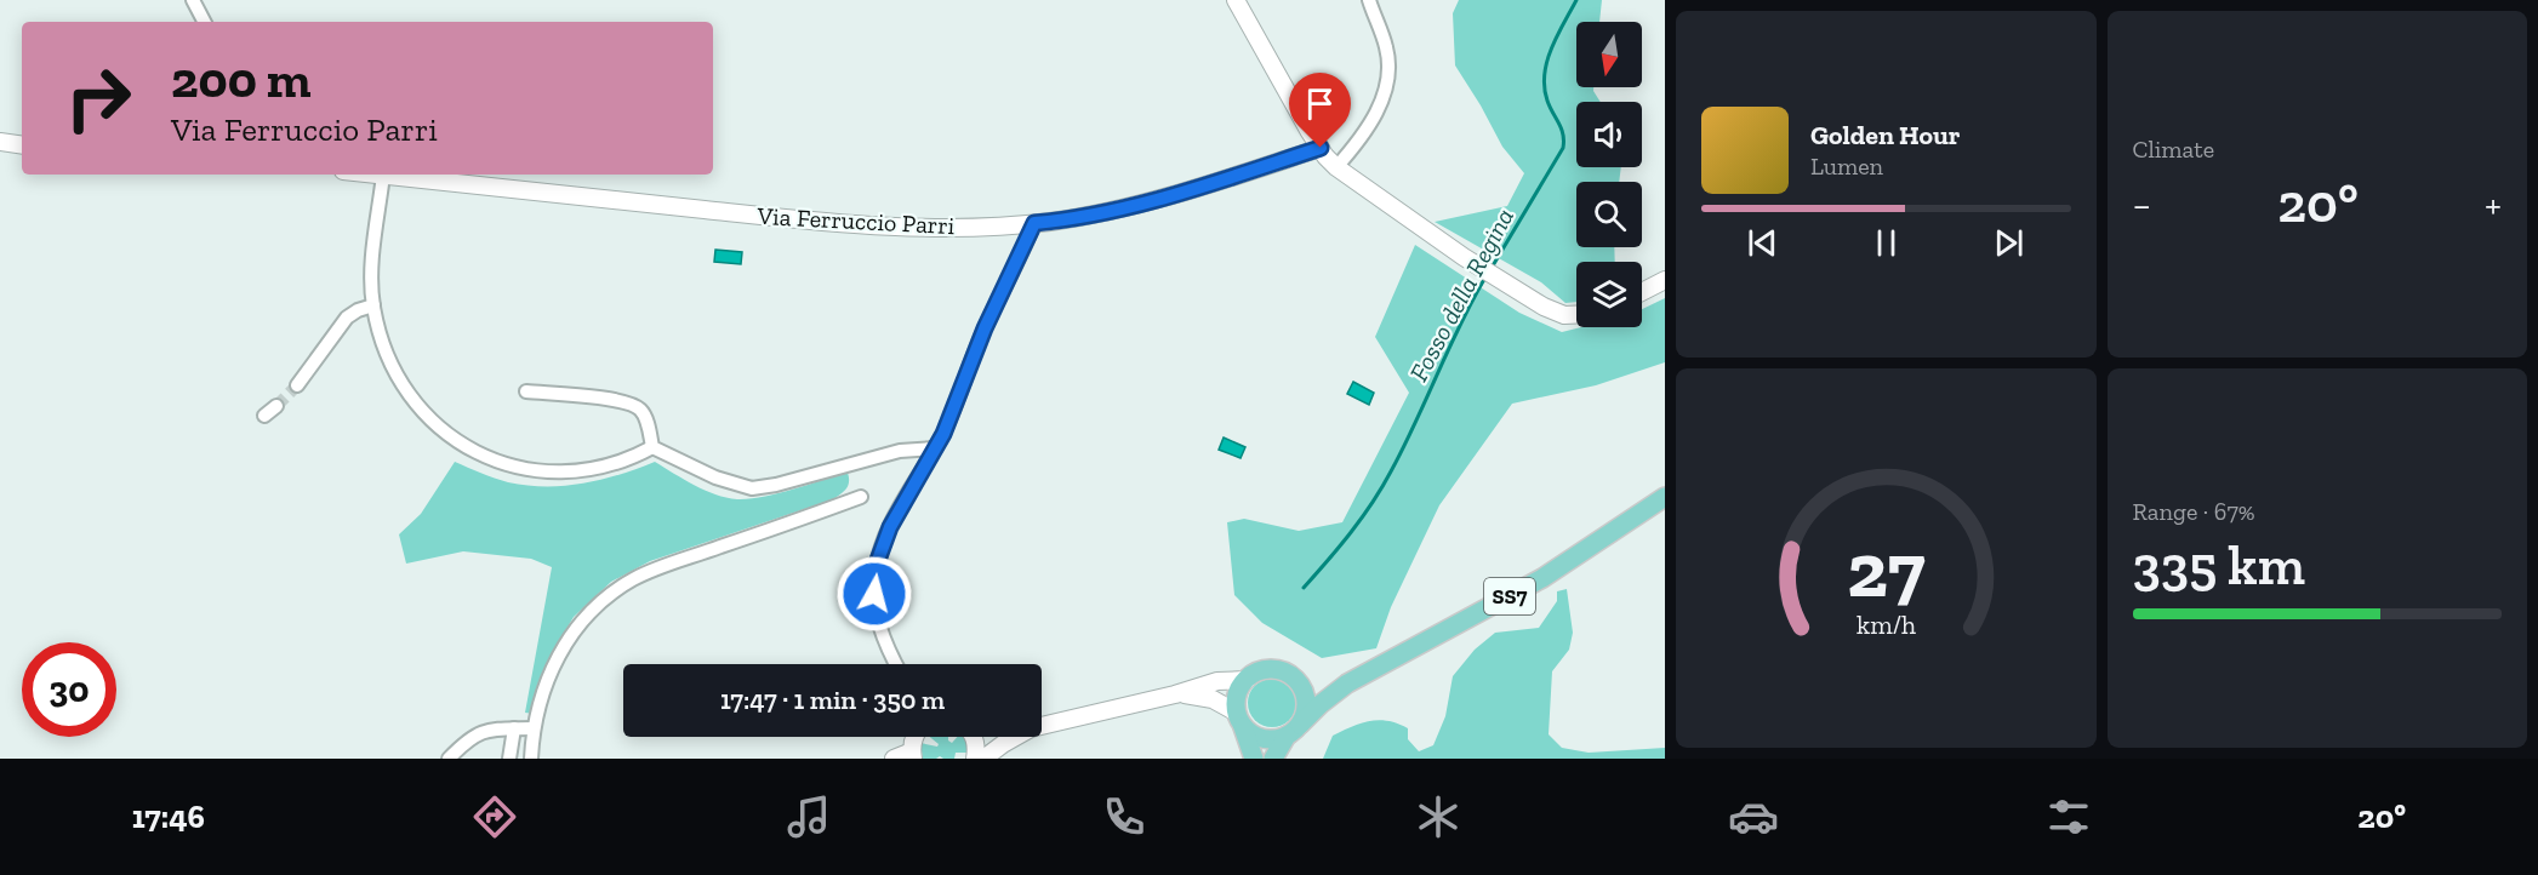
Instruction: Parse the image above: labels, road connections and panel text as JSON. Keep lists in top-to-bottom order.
{
  "streets": {
    "main road": ["SS7"],
    "street": ["Via Ferruccio Parri"]
  },
  "water": ["Fosso della Regina"],
  "north": "bottom",
  "page": {
    "tile": [
      "Climate",
      ["Range · 67%", "335 km"]
    ],
    "turn": ["200 m", "Via Ferruccio Parri"],
    "song": ["Golden Hour", "Lumen"],
    "heat": ["−", "20°", "+"],
    "limit": "30",
    "trip": "17:47 · 1 min · 350 m",
    "tabs": ["17:46", "20°"],
    "gauge": ["27", "km/h"]
  }
}
